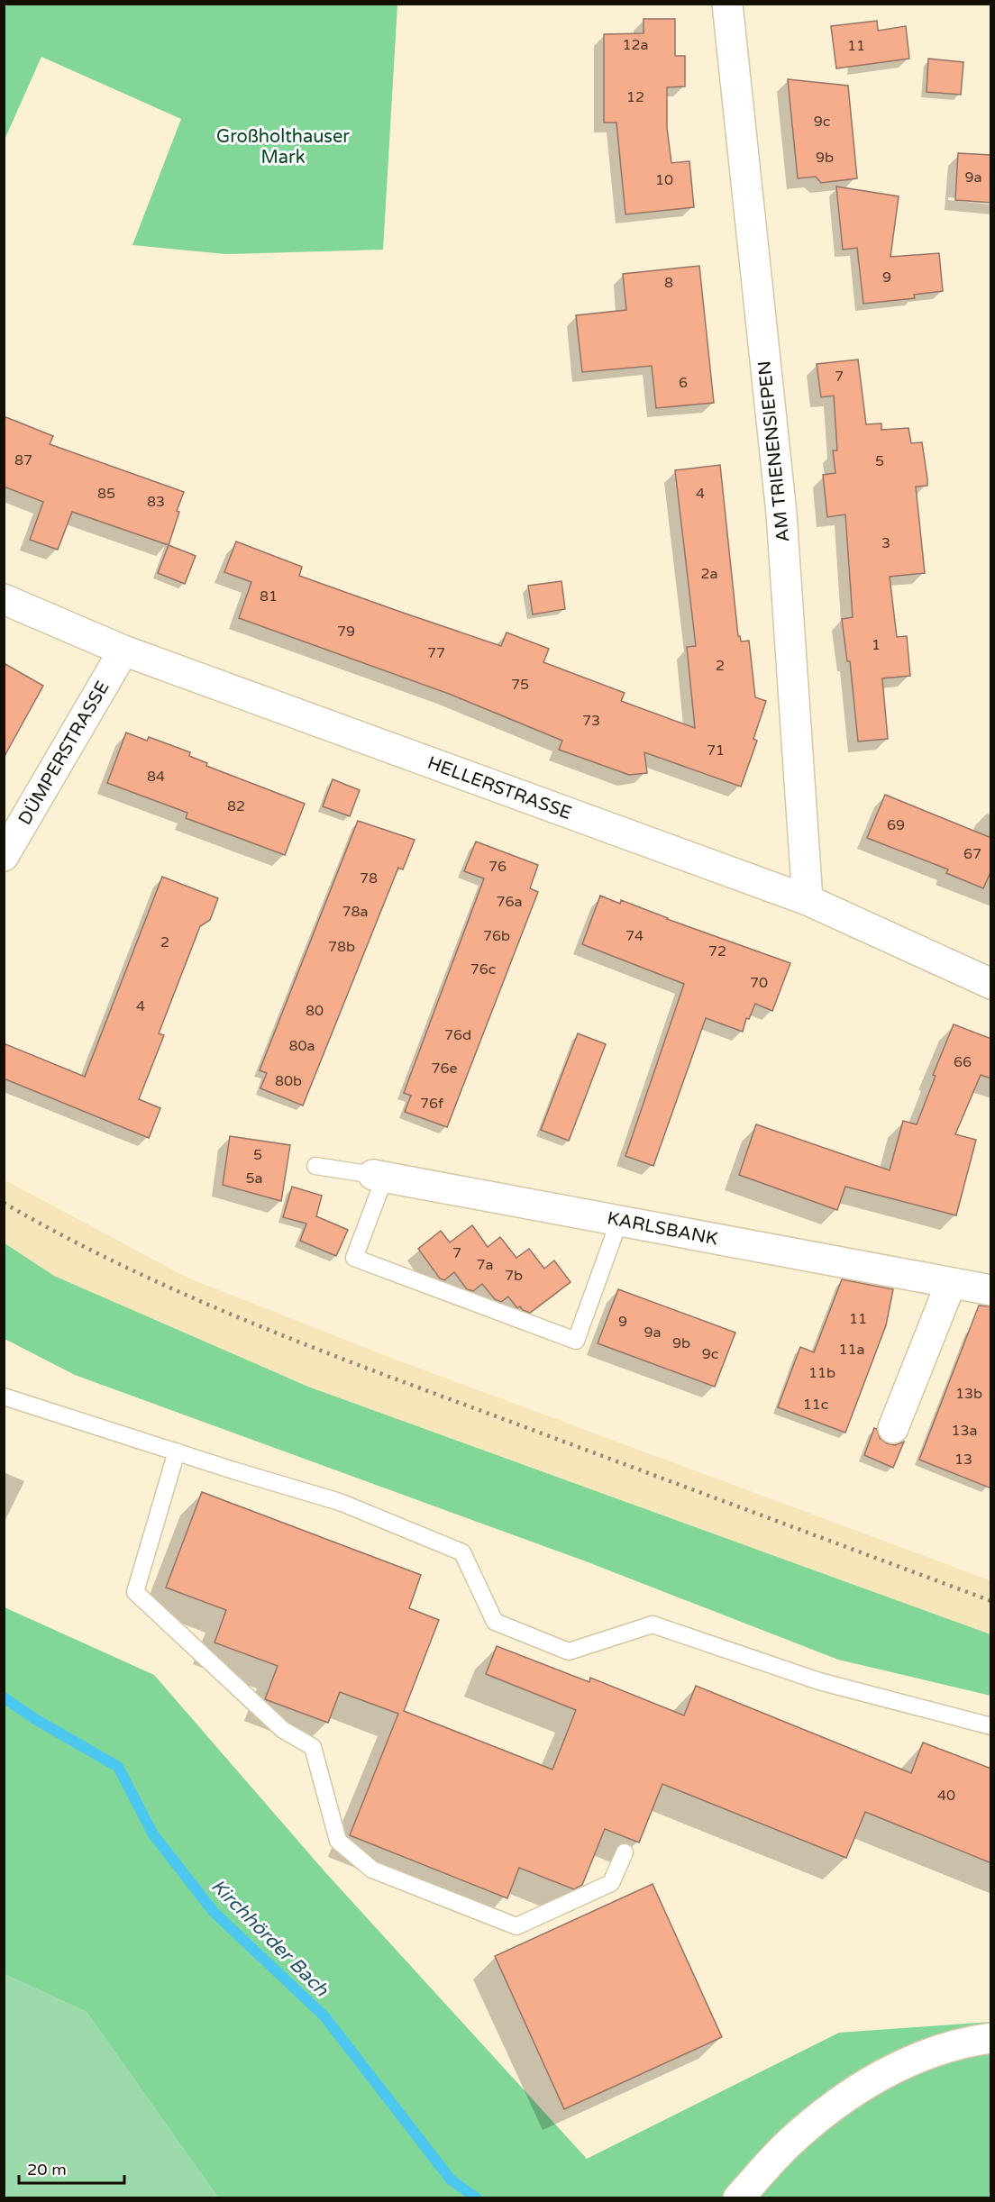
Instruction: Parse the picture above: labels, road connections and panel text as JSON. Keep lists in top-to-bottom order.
{
  "streets": {
    "street": [
      "AM TRIENENSIEPEN",
      "DÜMPERSTRASSE",
      "HELLERSTRASSE",
      "KARLSBANK"
    ]
  },
  "crossings": [
    ["AM TRIENENSIEPEN", "HELLERSTRASSE"],
    ["DÜMPERSTRASSE", "HELLERSTRASSE"]
  ],
  "water": ["Kirchhörder Bach"],
  "parks": ["Großholthauser Mark"],
  "house_numbers": [
    "12a",
    "11",
    "12",
    "9c",
    "9b",
    "9a",
    "10",
    "9",
    "8",
    "7",
    "6",
    "87",
    "5",
    "85",
    "4",
    "83",
    "3",
    "2a",
    "81",
    "79",
    "1",
    "77",
    "2",
    "75",
    "73",
    "71",
    "84",
    "82",
    "69",
    "67",
    "76",
    "78",
    "76a",
    "78a",
    "76b",
    "74",
    "2",
    "78b",
    "72",
    "76c",
    "70",
    "4",
    "80",
    "76d",
    "80a",
    "66",
    "76e",
    "80b",
    "76f",
    "5",
    "5a",
    "7",
    "7a",
    "7b",
    "11",
    "9",
    "9a",
    "9b",
    "11a",
    "9c",
    "11b",
    "13b",
    "11c",
    "13a",
    "13",
    "40"
  ],
  "scale_bar": "20 m"
}
